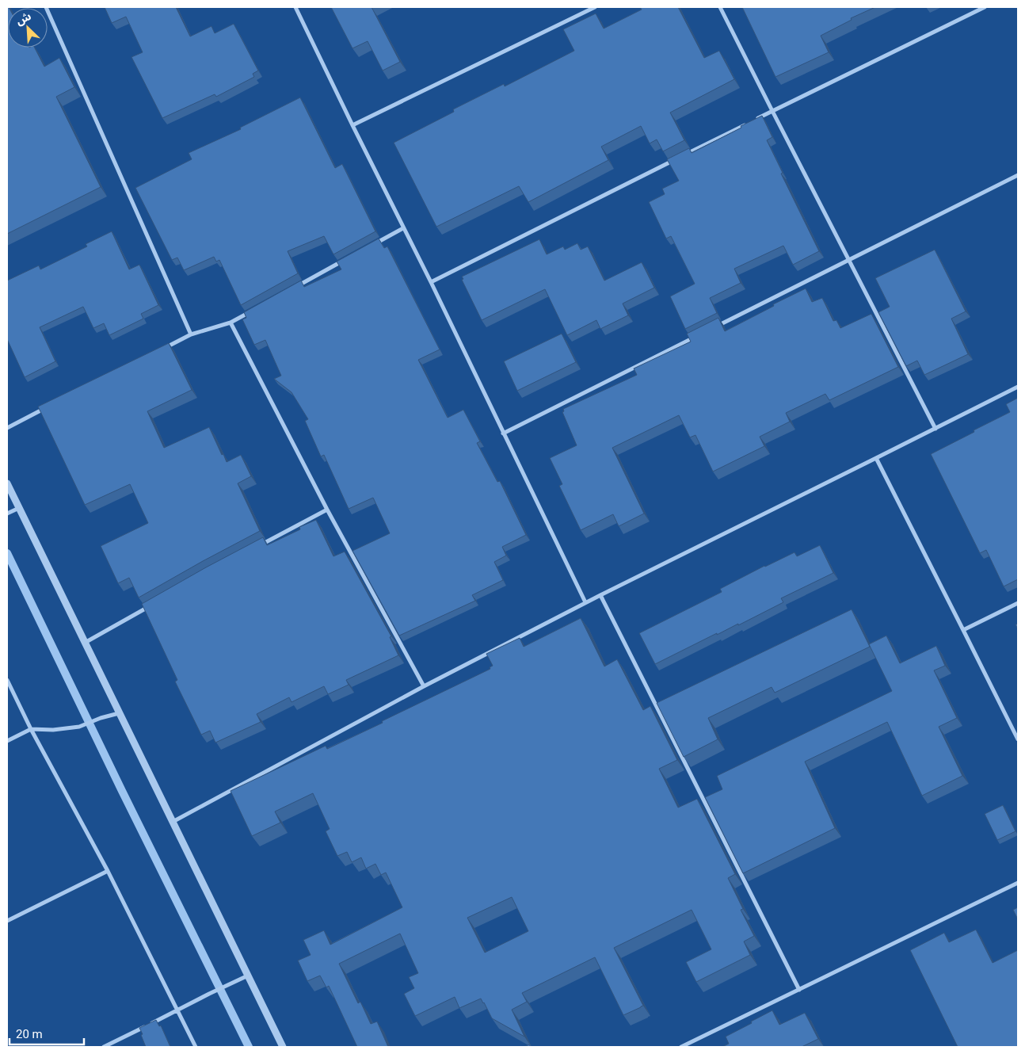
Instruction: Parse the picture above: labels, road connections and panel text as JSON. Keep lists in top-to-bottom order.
{
  "scale_bar": "20 m",
  "north": "top left"
}
